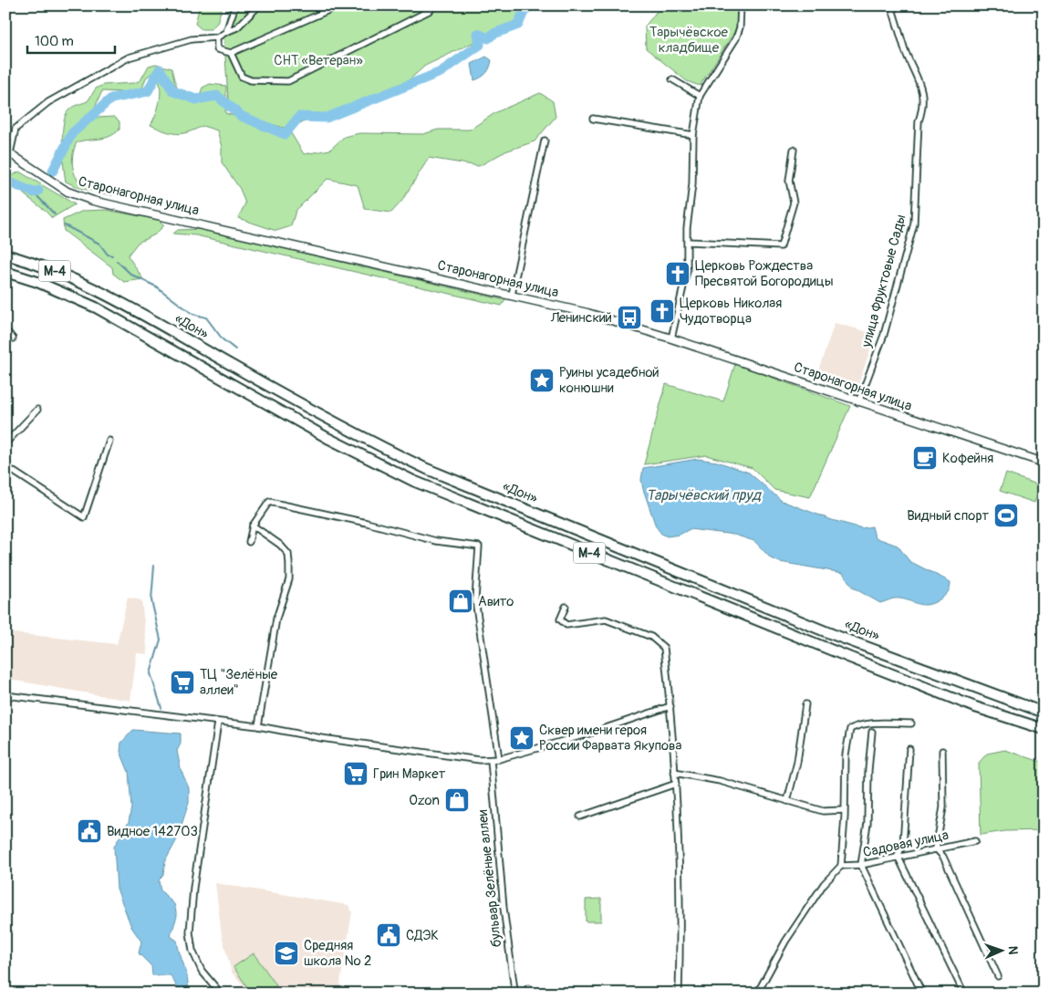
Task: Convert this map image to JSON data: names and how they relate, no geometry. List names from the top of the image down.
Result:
{
  "streets": {
    "highway": ["М-4", "«Дон»"],
    "main road": ["Старонагорная улица"],
    "street": ["улица Фруктовые Сады", "Садовая улица", "бульвар Зелёные аллеи"]
  },
  "crossings": [
    ["Старонагорная улица", "улица Фруктовые Сады"]
  ],
  "water": ["Тарычёвский пруд"],
  "parks": ["Тарычёвское кладбище", "СНТ «Ветеран»"],
  "places": {
    "church": ["Церковь Рождества Пресвятой Богородицы", "Церковь Николая Чудотворца"],
    "bus stop": ["Ленинский"],
    "place": ["Руины усадебной конюшни", "Сквер имени героя России Фарвата Якупова"],
    "cafe": ["Кофейня"],
    "sports": ["Видный спорт"],
    "shop": ["Авито", "Ozon"],
    "supermarket": ["ТЦ \"Зелёные аллеи\"", "Грин Маркет"],
    "public building": ["Видное 142703", "СДЭК"],
    "school or university": ["Средняя школа № 2"]
  },
  "scale_bar": "100 m",
  "north": "right"
}
